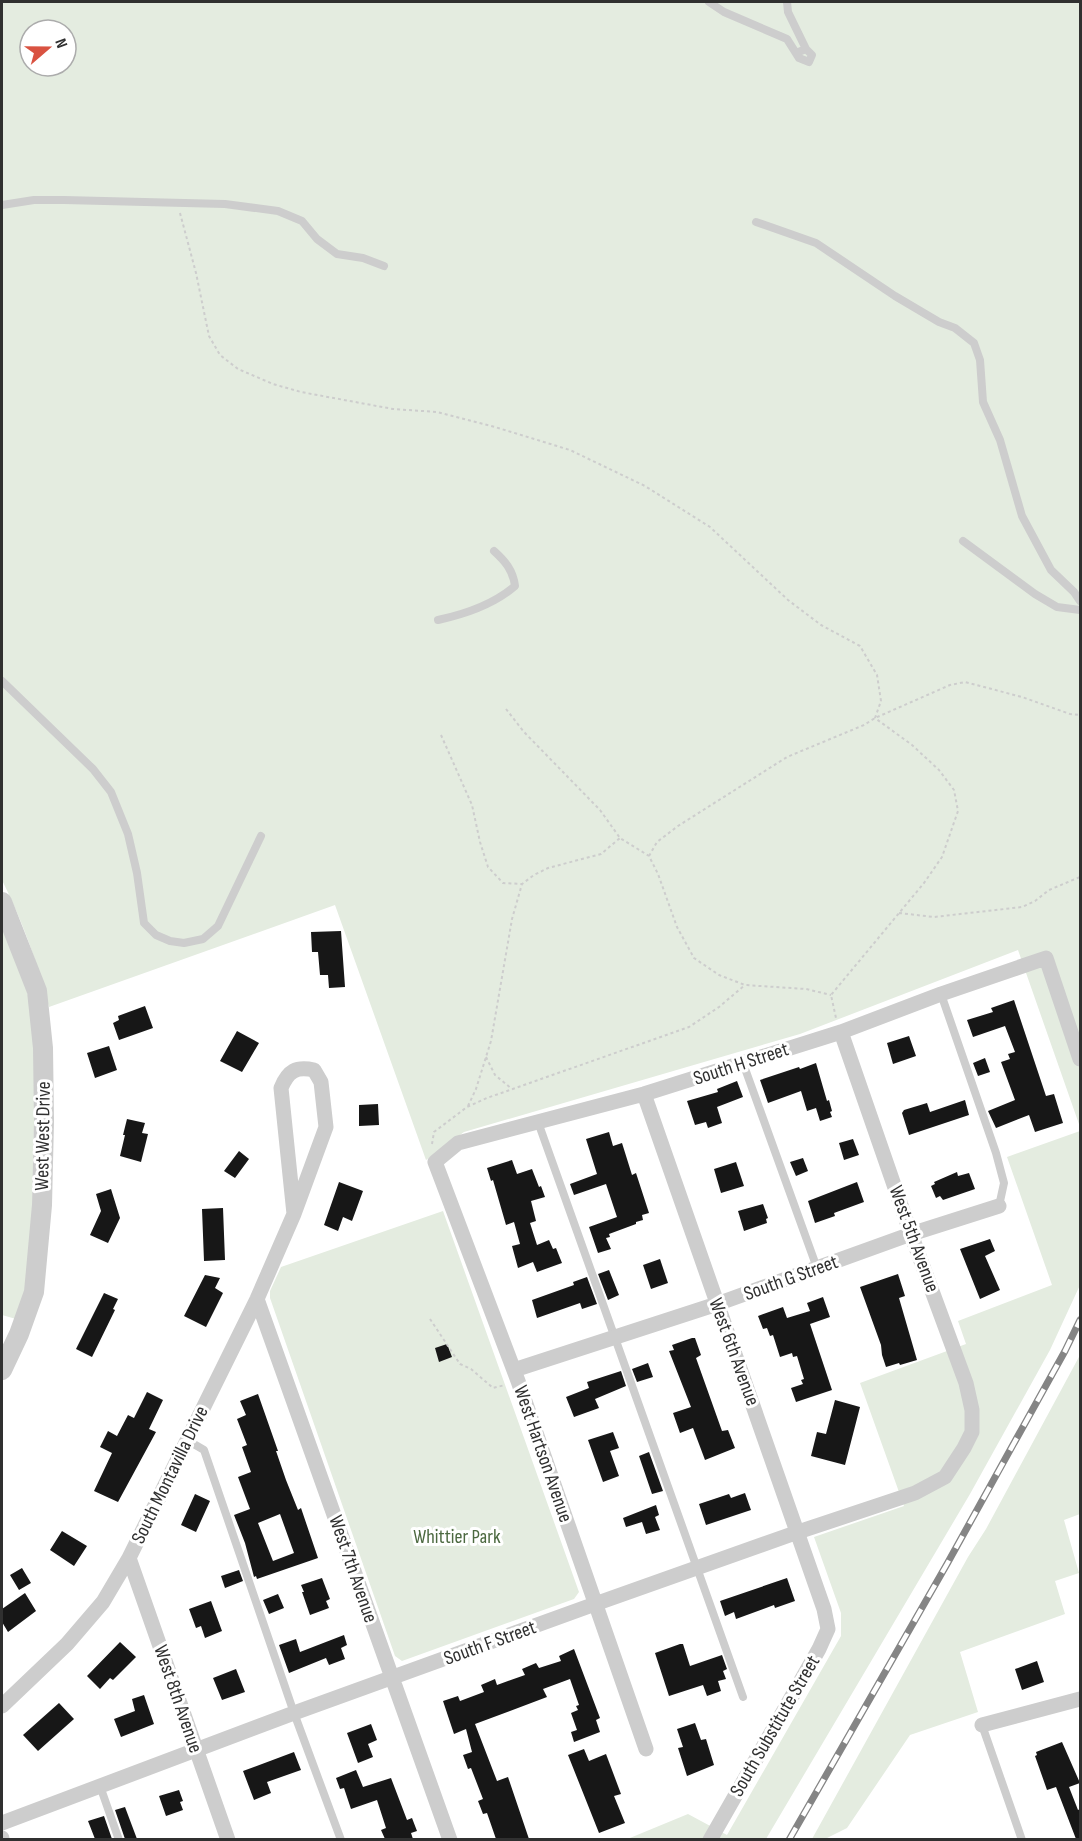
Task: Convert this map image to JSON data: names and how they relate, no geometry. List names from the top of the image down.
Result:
{
  "streets": {
    "street": [
      "South H Street",
      "West West Drive",
      "West 5th Avenue",
      "South G Street",
      "West 6th Avenue",
      "West Hartson Avenue",
      "South Montavilla Drive",
      "West 7th Avenue",
      "South F Street",
      "West 8th Avenue",
      "South Substitute Street"
    ]
  },
  "crossings": [
    ["South H Street", "West 5th Avenue"],
    ["South H Street", "West 6th Avenue"],
    ["South H Street", "West Hartson Avenue"],
    ["West 5th Avenue", "South G Street"],
    ["West 5th Avenue", "South F Street"],
    ["South G Street", "West 6th Avenue"],
    ["South G Street", "West Hartson Avenue"],
    ["West 6th Avenue", "South F Street"],
    ["West 6th Avenue", "South Substitute Street"],
    ["West Hartson Avenue", "South F Street"],
    ["South Montavilla Drive", "West 7th Avenue"],
    ["South Montavilla Drive", "West 8th Avenue"],
    ["West 7th Avenue", "South F Street"],
    ["South F Street", "West 8th Avenue"]
  ],
  "parks": ["Whittier Park"],
  "north": "right"
}
